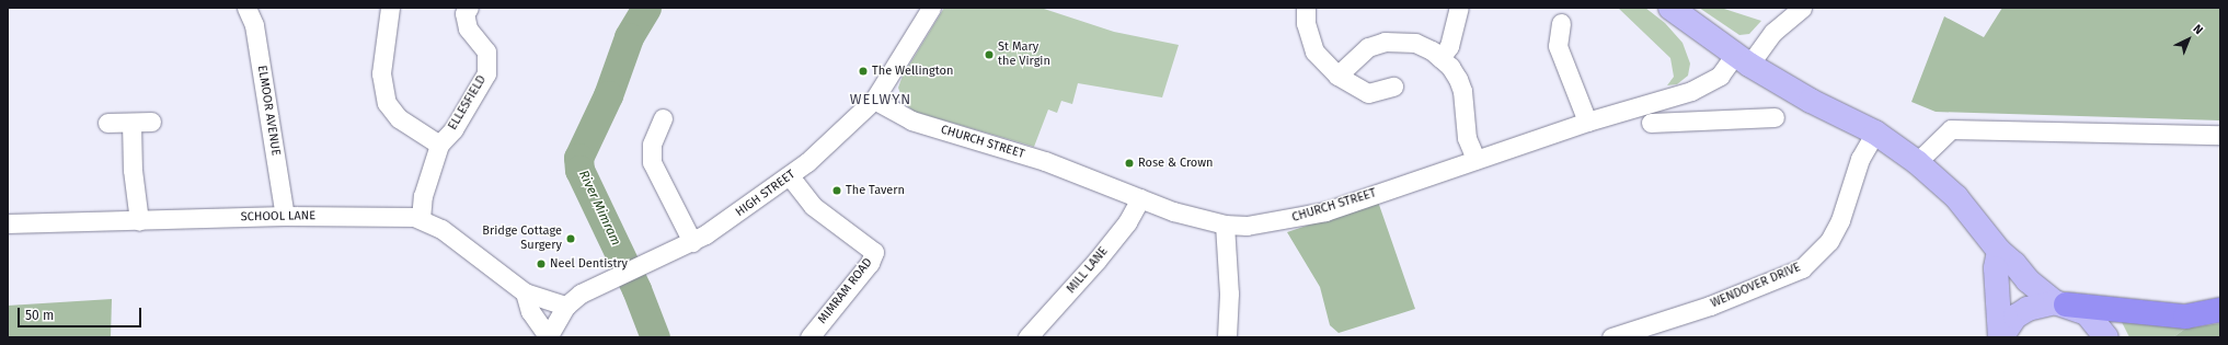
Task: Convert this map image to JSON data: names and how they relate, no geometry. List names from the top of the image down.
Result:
{
  "streets": {
    "street": [
      "ELLESFIELD",
      "ELMOOR AVENUE",
      "CHURCH STREET",
      "HIGH STREET",
      "SCHOOL LANE",
      "MILL LANE",
      "WENDOVER DRIVE",
      "MIMRAM ROAD"
    ]
  },
  "crossings": [
    ["ELMOOR AVENUE", "SCHOOL LANE"],
    ["CHURCH STREET", "HIGH STREET"],
    ["CHURCH STREET", "MILL LANE"],
    ["HIGH STREET", "SCHOOL LANE"],
    ["HIGH STREET", "MIMRAM ROAD"]
  ],
  "districts": ["WELWYN"],
  "water": ["River Mimram"],
  "places": [
    "St Mary the Virgin",
    "The Wellington",
    "Rose & Crown",
    "The Tavern",
    "Bridge Cottage Surgery",
    "Neel Dentistry"
  ],
  "scale_bar": "50 m",
  "north": "top right"
}
